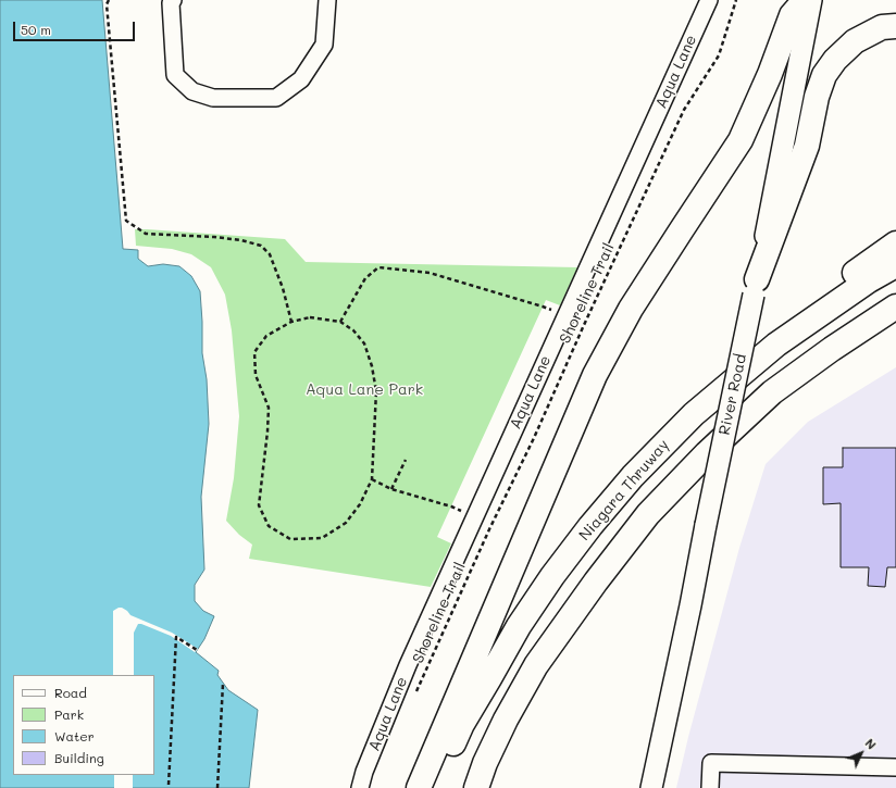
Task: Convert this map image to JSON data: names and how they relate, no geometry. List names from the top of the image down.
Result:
{
  "streets": {
    "highway": ["Niagara Thruway"],
    "main road": ["River Road"],
    "street": ["Aqua Lane"],
    "path": ["Shoreline Trail"]
  },
  "parks": ["Aqua Lane Park"],
  "legend": [
    "Road",
    "Park",
    "Water",
    "Building"
  ],
  "scale_bar": "50 m",
  "north": "top right"
}
